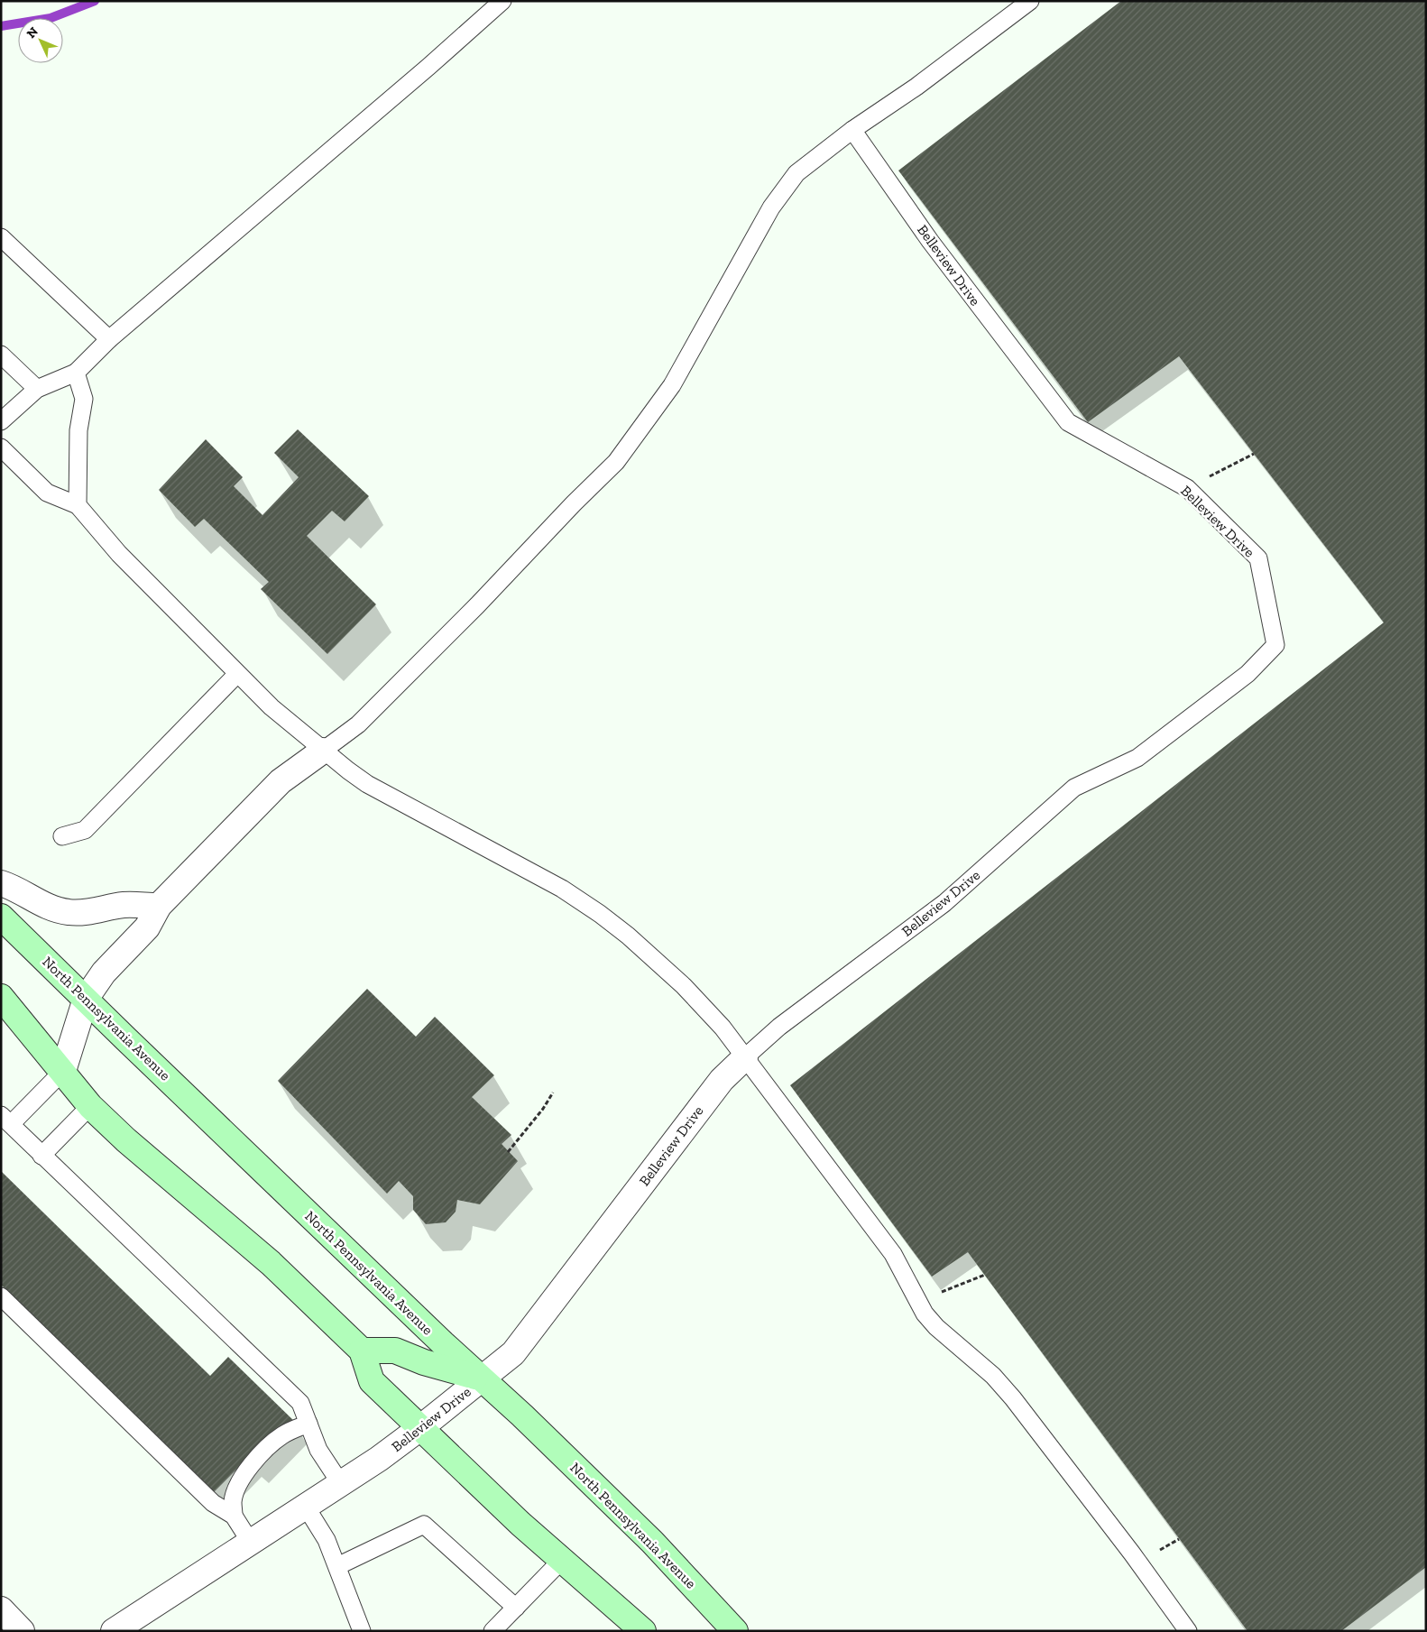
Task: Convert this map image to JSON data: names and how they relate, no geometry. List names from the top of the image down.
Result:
{
  "streets": {
    "main road": ["North Pennsylvania Avenue"],
    "street": ["Belleview Drive"]
  },
  "crossings": [
    ["Belleview Drive", "North Pennsylvania Avenue"]
  ],
  "north": "top left"
}
